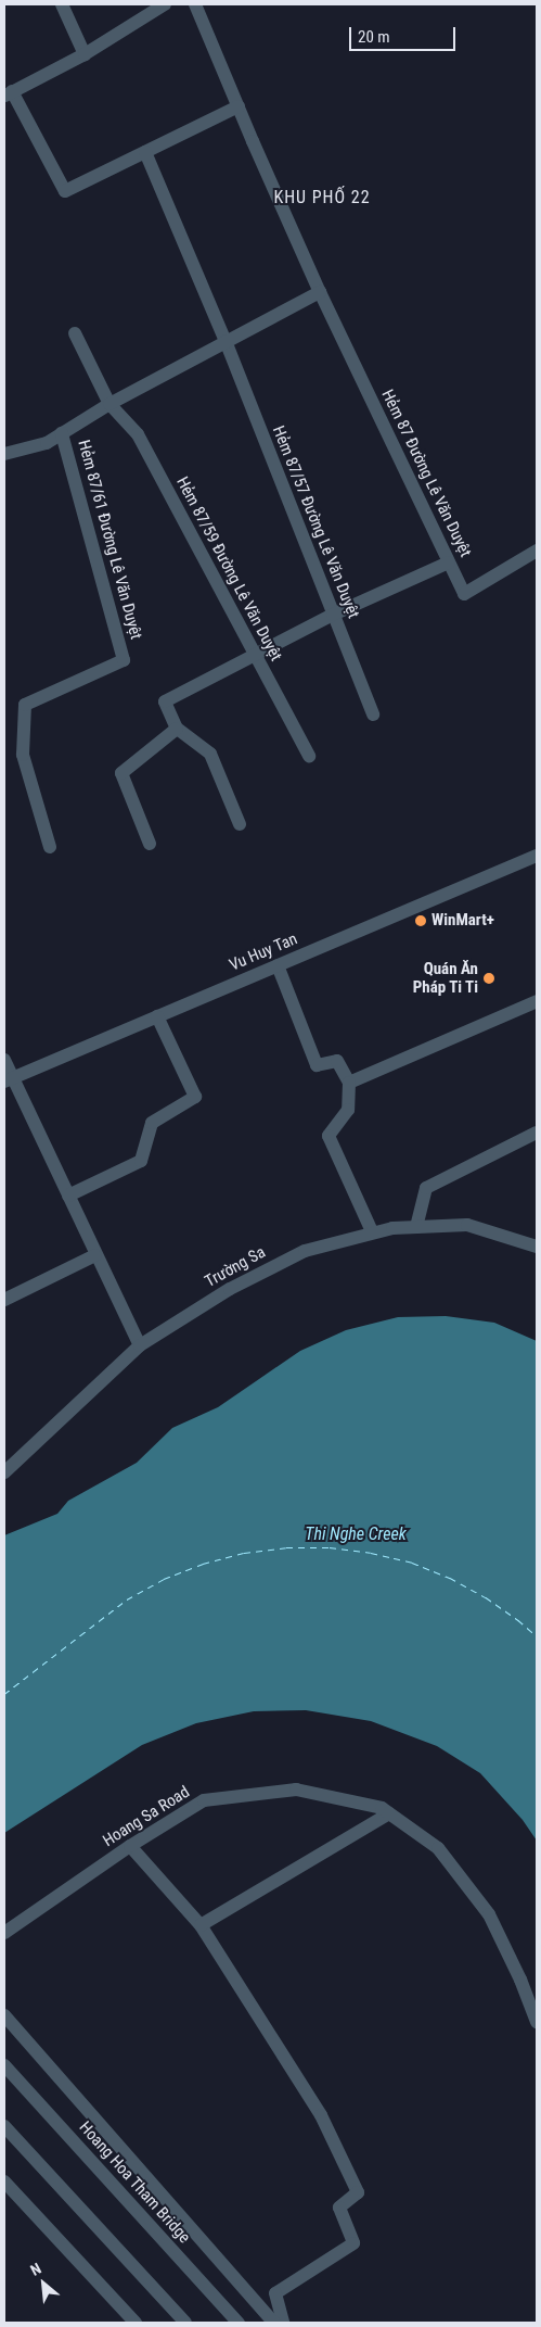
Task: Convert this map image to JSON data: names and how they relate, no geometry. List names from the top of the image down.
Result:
{
  "streets": {
    "street": [
      "Hẻm 87 Đường Lê Văn Duyệt",
      "Hẻm 87/57 Đường Lê Văn Duyệt",
      "Hẻm 87/61 Đường Lê Văn Duyệt",
      "Hẻm 87/59 Đường Lê Văn Duyệt",
      "Vu Huy Tan",
      "Trường Sa",
      "Hoang Sa Road",
      "Hoang Hoa Tham Bridge"
    ]
  },
  "districts": ["KHU PHỐ 22"],
  "water": ["Thi Nghe Creek"],
  "places": ["WinMart+", "Quán Ăn Pháp Ti Ti"],
  "scale_bar": "20 m",
  "north": "top left"
}
